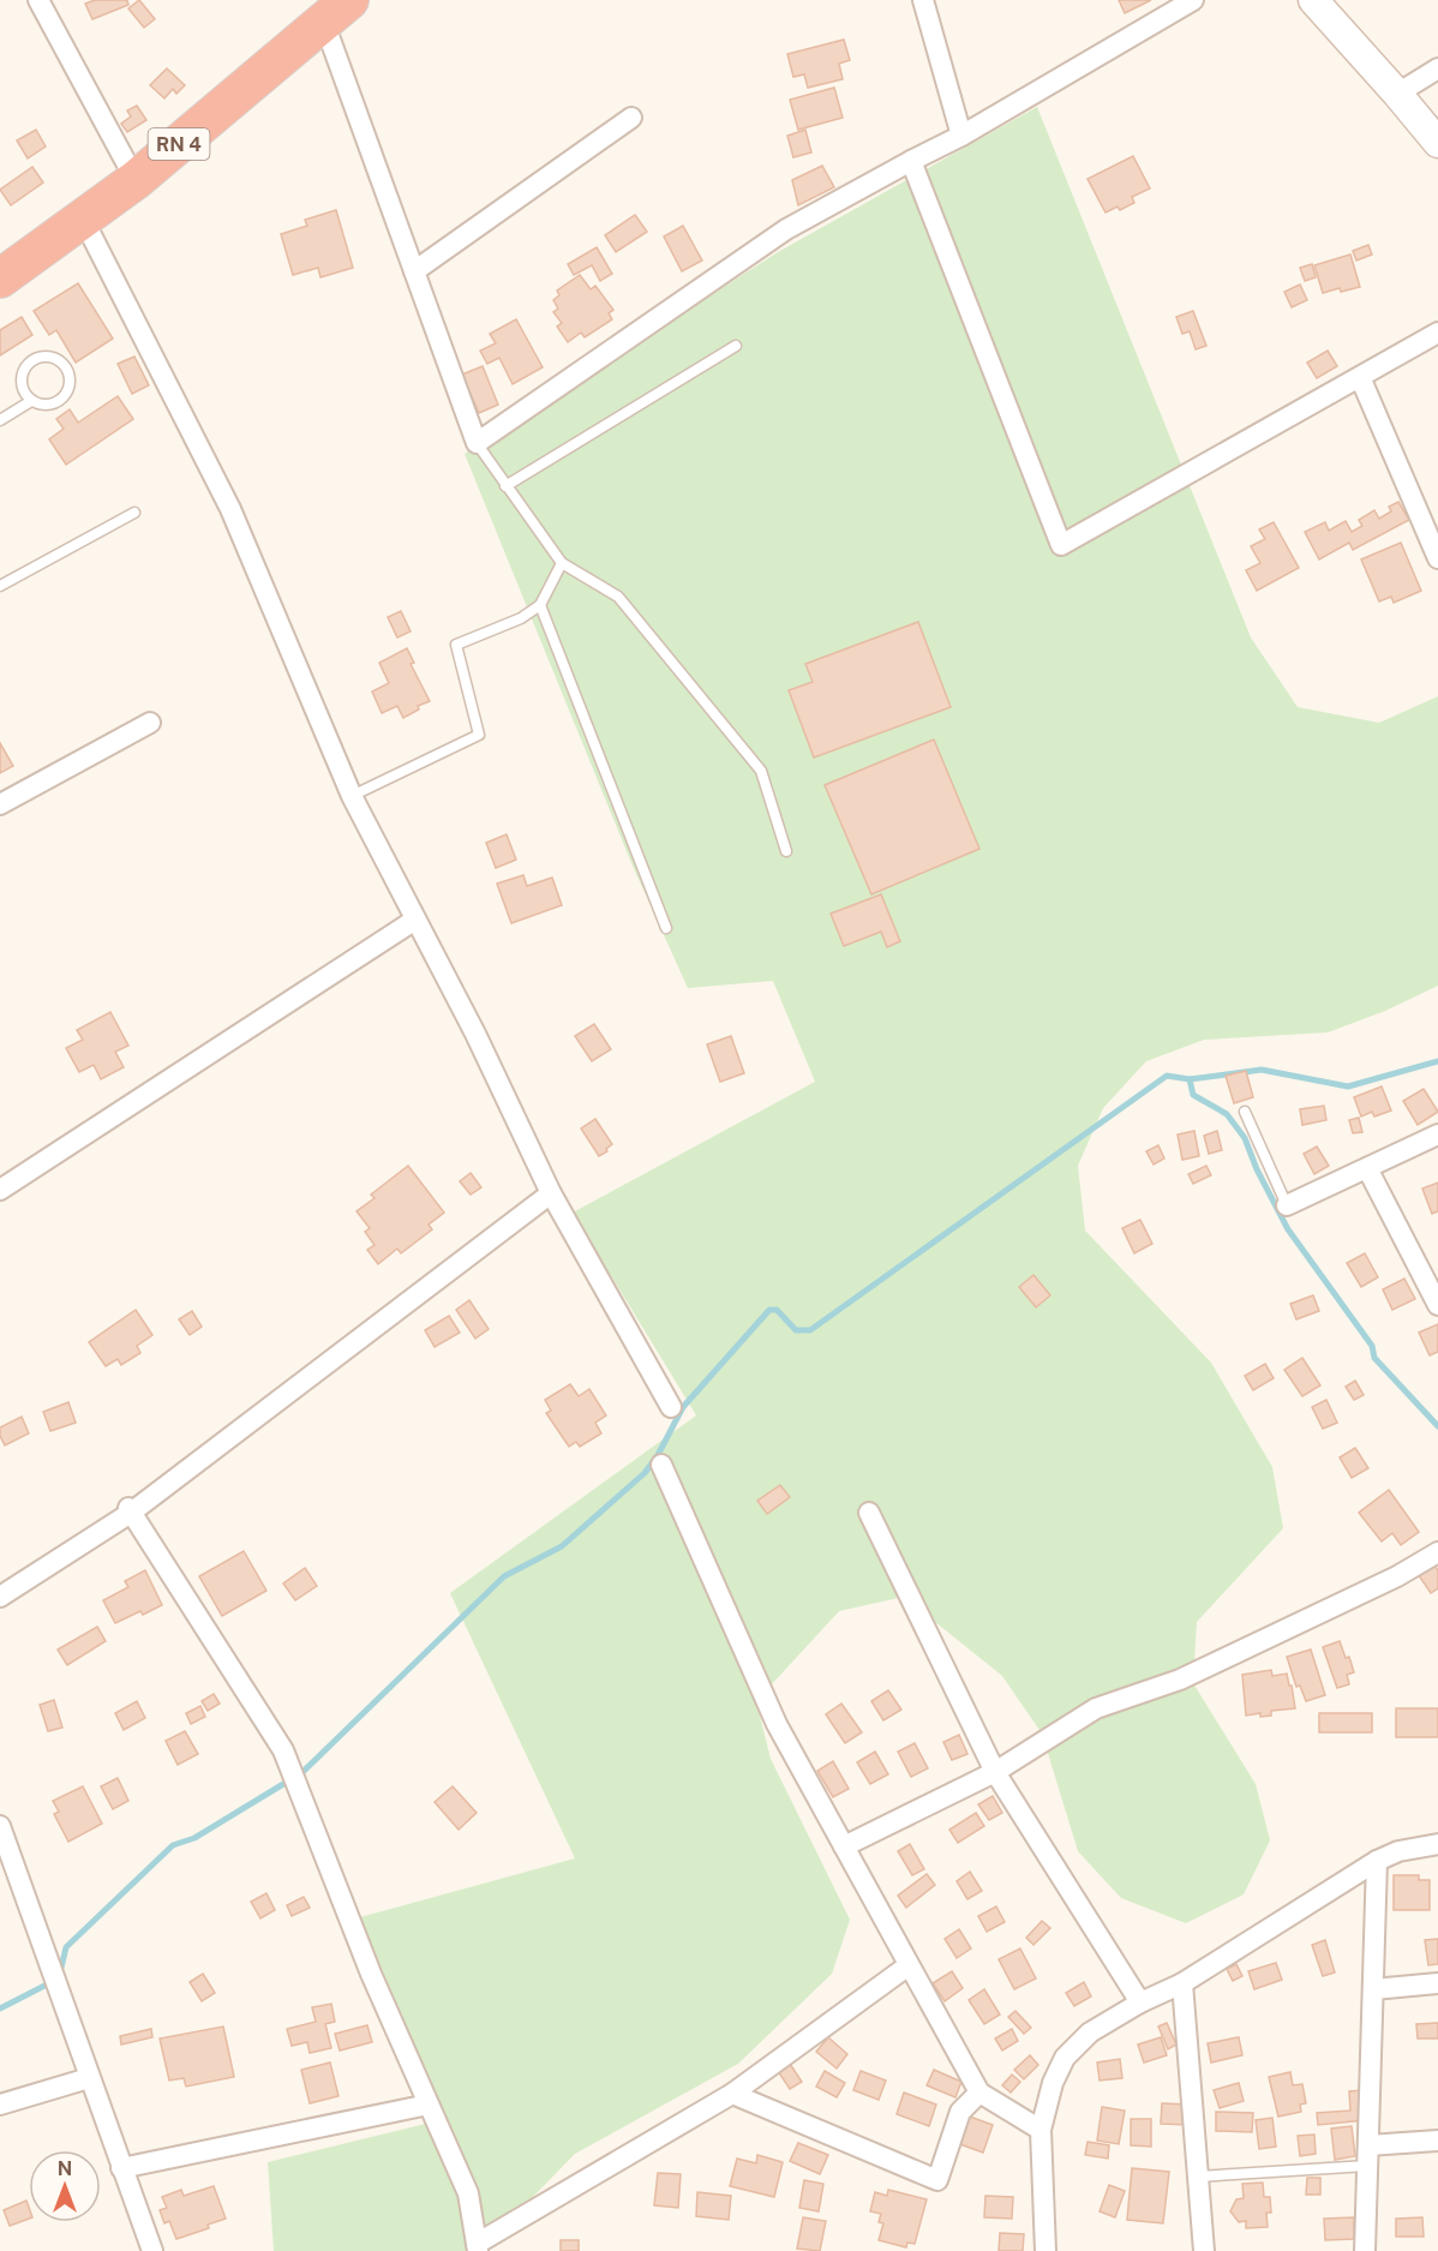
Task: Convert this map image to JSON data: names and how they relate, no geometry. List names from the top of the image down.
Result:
{
  "streets": {
    "highway": ["RN 4"]
  },
  "north": "top"
}
